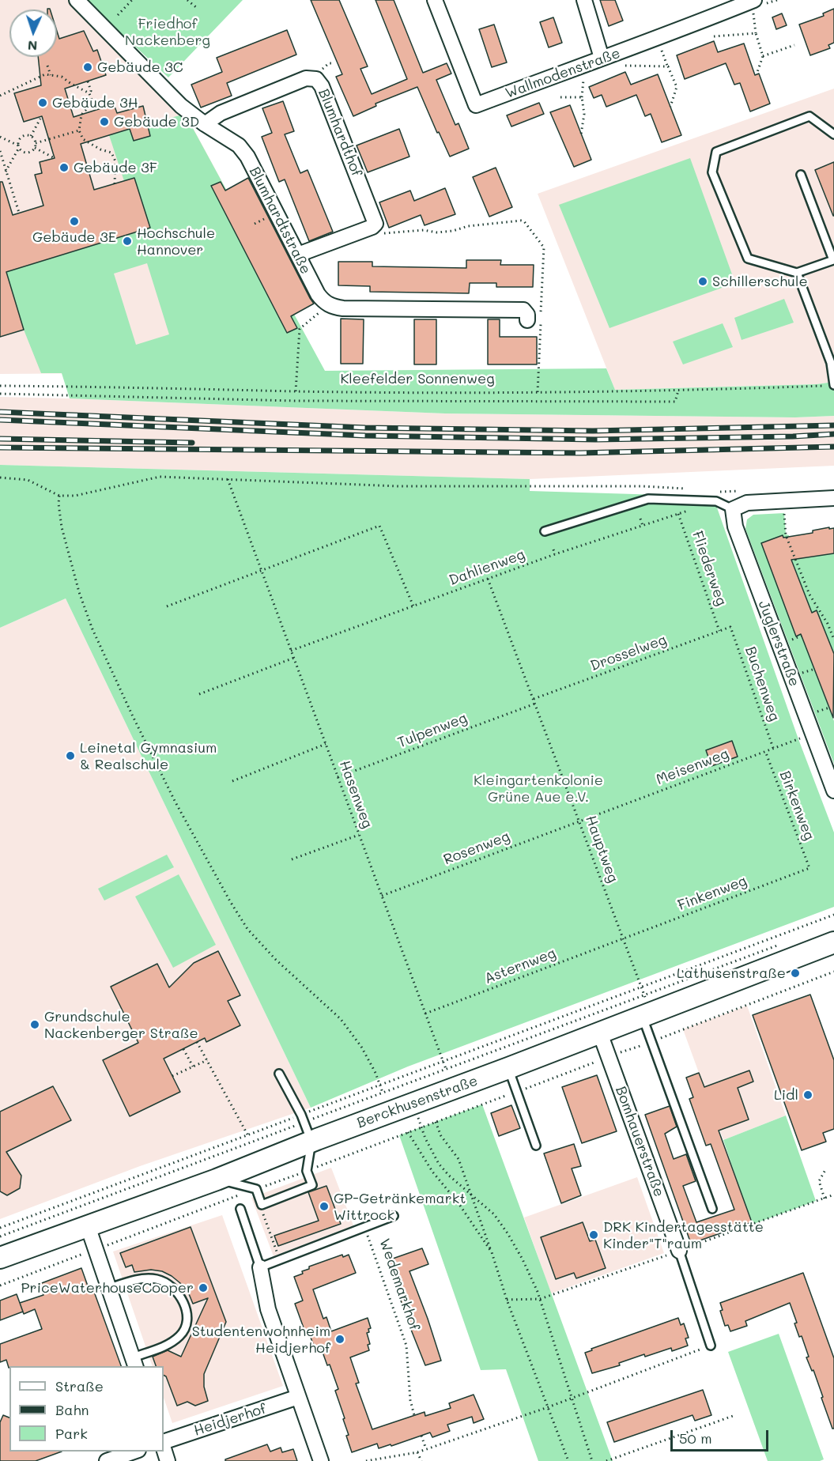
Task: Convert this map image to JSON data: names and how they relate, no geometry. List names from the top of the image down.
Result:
{
  "streets": {
    "street": [
      "Wallmodenstraße",
      "Blumhardthof",
      "Blumhardtstraße",
      "Juglerstraße",
      "Berckhusenstraße",
      "Bomhauerstraße",
      "Heidjerhof"
    ],
    "lane": ["Wedemarkhof"],
    "path": [
      "Kleefelder Sonnenweg",
      "Dahlienweg",
      "Fliederweg",
      "Drosselweg",
      "Buchenweg",
      "Tulpenweg",
      "Meisenweg",
      "Hasenweg",
      "Birkenweg",
      "Rosenweg",
      "Hauptweg",
      "Finkenweg",
      "Asternweg"
    ]
  },
  "crossings": [
    ["Blumhardthof", "Blumhardtstraße"],
    ["Dahlienweg", "Fliederweg"],
    ["Dahlienweg", "Hasenweg"],
    ["Dahlienweg", "Hauptweg"],
    ["Fliederweg", "Drosselweg"],
    ["Juglerstraße", "Meisenweg"],
    ["Drosselweg", "Buchenweg"],
    ["Drosselweg", "Hauptweg"],
    ["Buchenweg", "Meisenweg"],
    ["Tulpenweg", "Hasenweg"],
    ["Tulpenweg", "Hauptweg"],
    ["Meisenweg", "Birkenweg"],
    ["Meisenweg", "Rosenweg"],
    ["Meisenweg", "Hauptweg"],
    ["Hasenweg", "Rosenweg"],
    ["Hasenweg", "Asternweg"],
    ["Birkenweg", "Finkenweg"],
    ["Rosenweg", "Hauptweg"],
    ["Hauptweg", "Finkenweg"],
    ["Hauptweg", "Asternweg"],
    ["Finkenweg", "Asternweg"],
    ["Berckhusenstraße", "Bomhauerstraße"]
  ],
  "parks": ["Friedhof Nackenberg", "Kleingartenkolonie Grüne Aue e.V."],
  "places": [
    "Gebäude 3C",
    "Gebäude 3H",
    "Gebäude 3D",
    "Gebäude 3F",
    "Gebäude 3E",
    "Hochschule Hannover",
    "Schillerschule",
    "Leinetal Gymnasium & Realschule",
    "Lathusenstraße",
    "Grundschule Nackenberger Straße",
    "Lidl",
    "GP-Getränkemarkt Wittrock",
    "DRK Kindertagesstätte Kinder\"T\"raum",
    "PriceWaterhouseCooper",
    "Studentenwohnheim Heidjerhof"
  ],
  "legend": ["Straße", "Bahn", "Park"],
  "scale_bar": "50 m",
  "north": "bottom"
}
